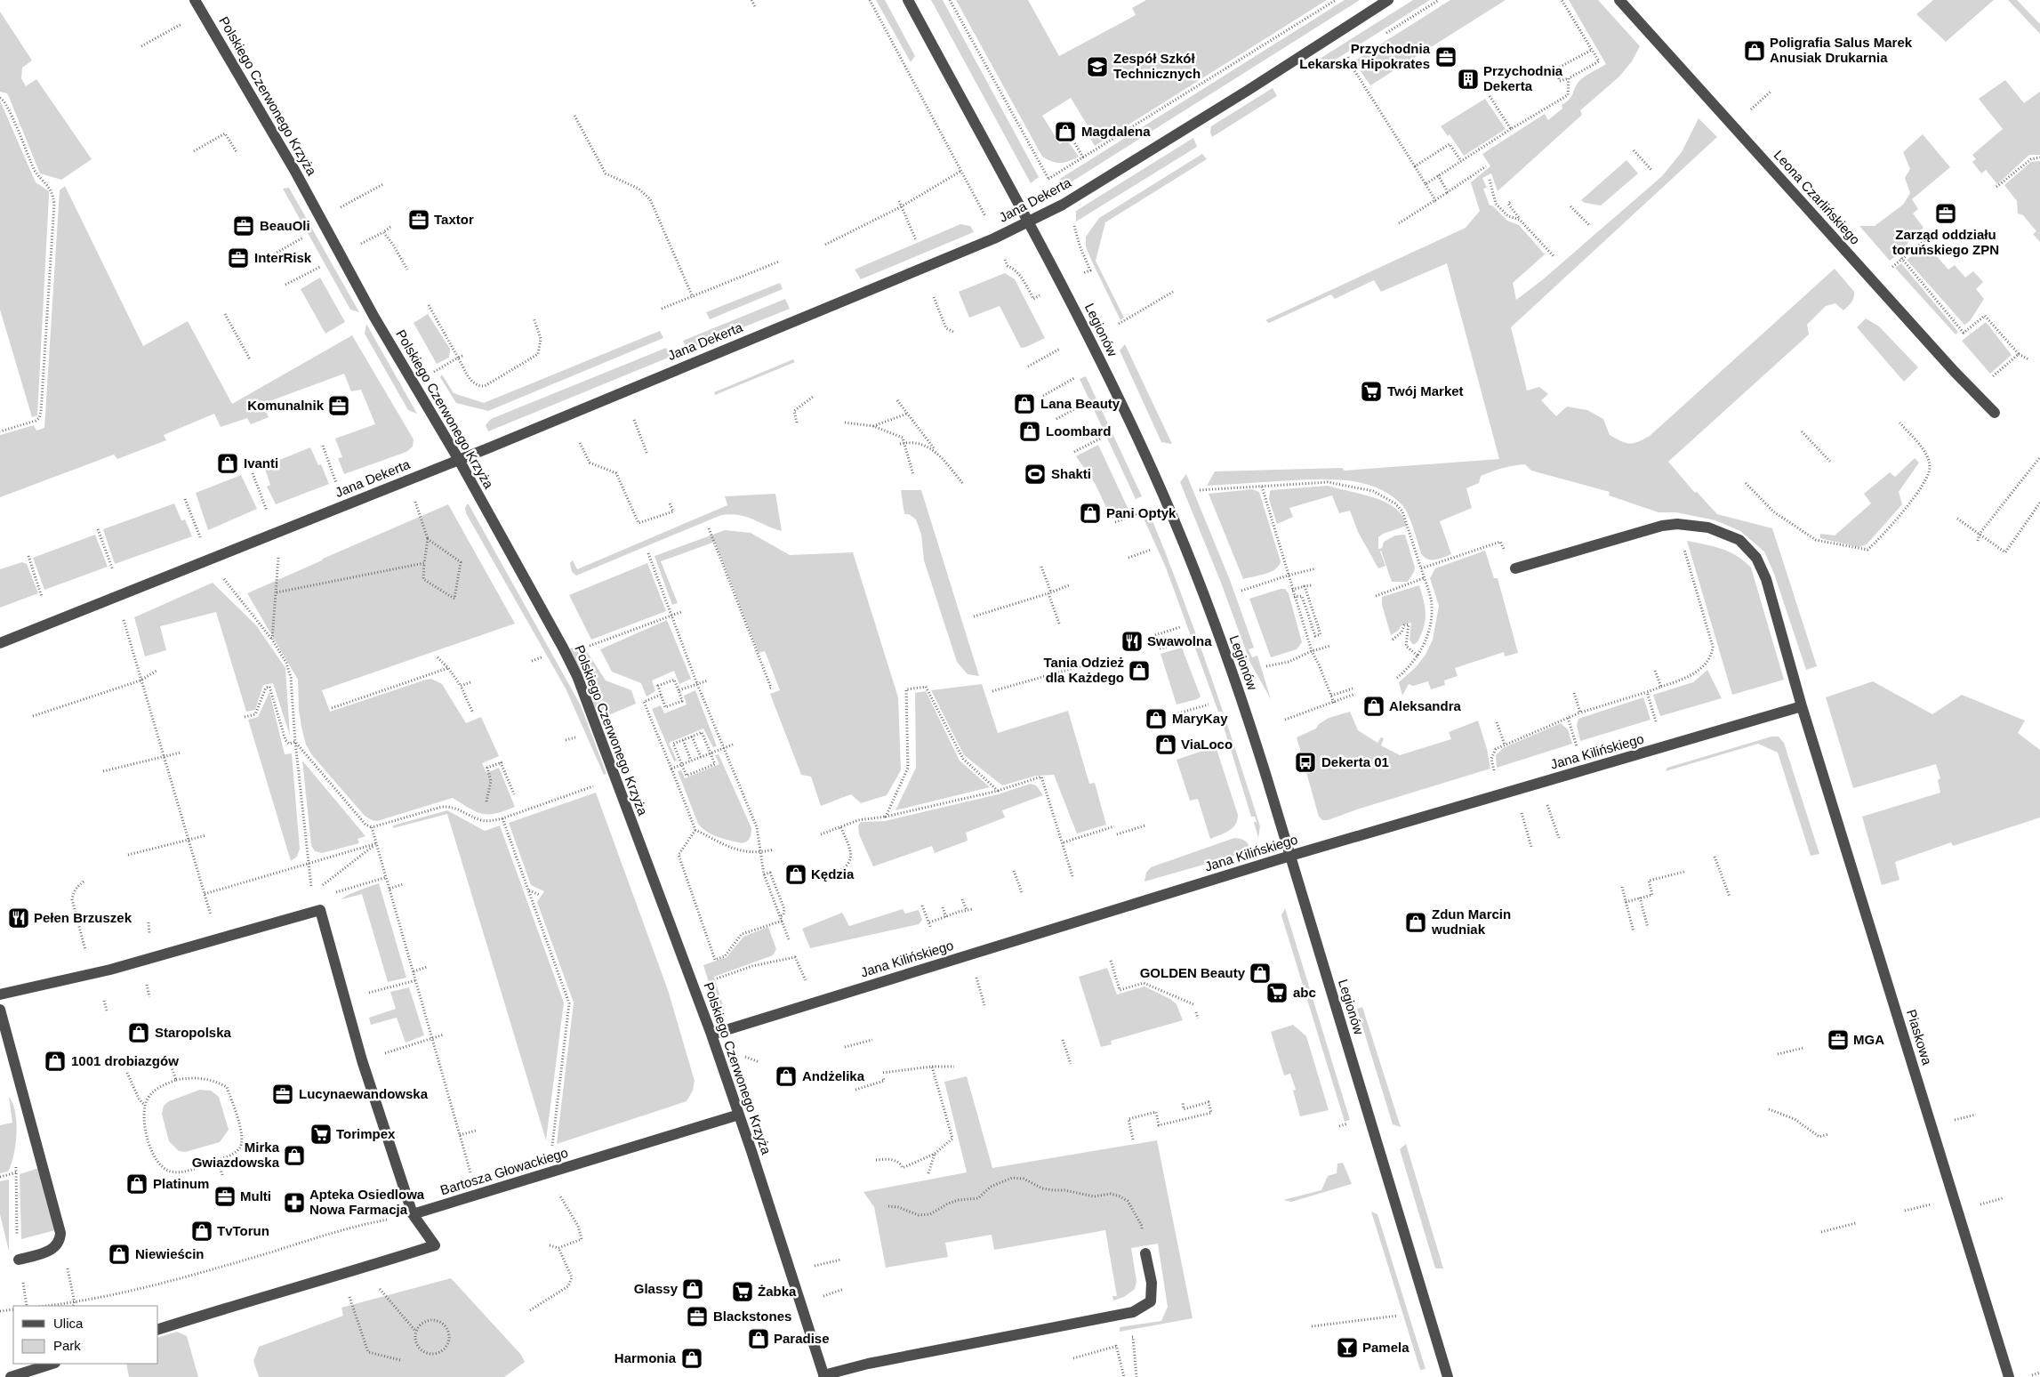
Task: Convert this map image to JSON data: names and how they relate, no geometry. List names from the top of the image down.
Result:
{
  "streets": {
    "street": [
      "Polskiego Czerwonego Krzyża",
      "Leona Czarlińskiego",
      "Jana Dekerta",
      "Legionów",
      "Jana Kilińskiego",
      "Piaskowa",
      "Bartosza Głowackiego"
    ]
  },
  "crossings": [
    ["Polskiego Czerwonego Krzyża", "Jana Dekerta"],
    ["Polskiego Czerwonego Krzyża", "Jana Kilińskiego"],
    ["Polskiego Czerwonego Krzyża", "Bartosza Głowackiego"],
    ["Jana Dekerta", "Legionów"],
    ["Legionów", "Jana Kilińskiego"],
    ["Jana Kilińskiego", "Piaskowa"]
  ],
  "places": {
    "shop": [
      "Poligrafia Salus Marek Anusiak Drukarnia",
      "Magdalena",
      "Lana Beauty",
      "Loombard",
      "Ivanti",
      "Pani Optyk",
      "Tania Odzież dla Każdego",
      "Aleksandra",
      "MaryKay",
      "ViaLoco",
      "Kędzia",
      "Zdun Marcin wudniak",
      "GOLDEN Beauty",
      "Staropolska",
      "1001 drobiazgów",
      "Andżelika",
      "Mirka Gwiazdowska",
      "Platinum",
      "TvTorun",
      "Niewieścin",
      "Glassy",
      "Paradise",
      "Harmonia"
    ],
    "office": [
      "Przychodnia Lekarska Hipokrates",
      "Zarząd oddziału toruńskiego ZPN",
      "Taxtor",
      "BeauOli",
      "InterRisk",
      "Komunalnik",
      "MGA",
      "Lucynaewandowska",
      "Multi",
      "Blackstones"
    ],
    "school or university": ["Zespół Szkół Technicznych"],
    "building": ["Przychodnia Dekerta"],
    "supermarket": [
      "Twój Market",
      "abc",
      "Torimpex",
      "Żabka"
    ],
    "sports": ["Shakti"],
    "restaurant": ["Swawolna", "Pełen Brzuszek"],
    "bus stop": ["Dekerta 01"],
    "pharmacy": ["Apteka Osiedlowa Nowa Farmacja"],
    "bar": ["Pamela"]
  },
  "legend": ["Ulica", "Park"]
}
